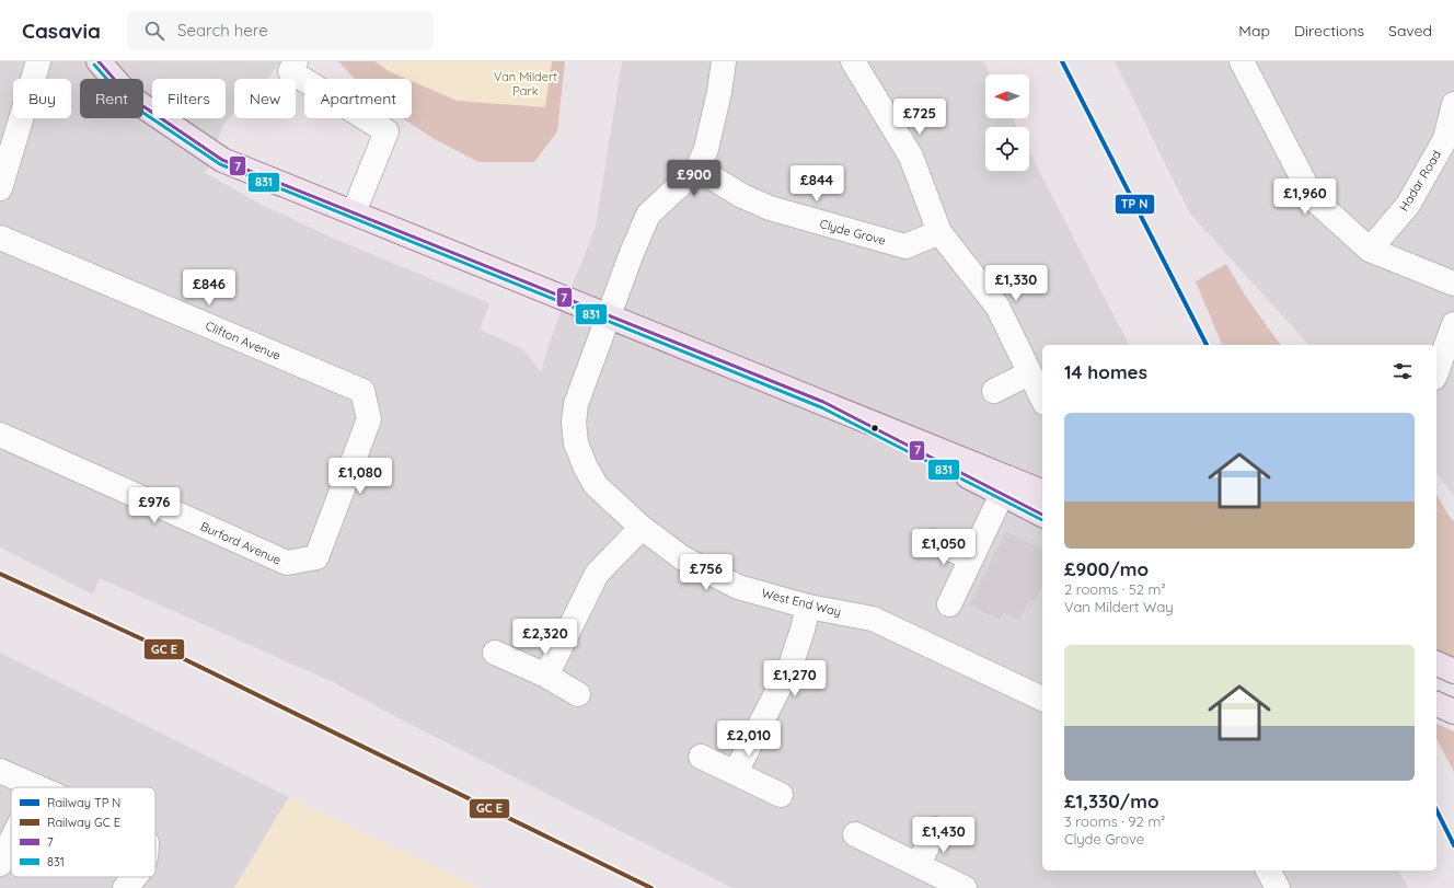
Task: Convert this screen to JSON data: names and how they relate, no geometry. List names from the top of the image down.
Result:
{
  "streets": {
    "street": [
      "Hadar Road",
      "Clyde Grove",
      "Clifton Avenue",
      "Burford Avenue",
      "West End Way"
    ]
  },
  "crossings": [
    ["Clyde Grove", "West End Way"],
    ["Clifton Avenue", "Burford Avenue"]
  ],
  "parks": ["Van Mildert Park"],
  "lines": ["transit line 7", "transit line 831"],
  "legend": [
    "Railway TP N",
    "Railway GC E",
    "7",
    "831"
  ],
  "north": "left",
  "page": {
    "header": "Casavia",
    "search": "Search here",
    "nav": ["Map", "Directions", "Saved"],
    "chip": [
      "Buy",
      "Rent",
      "Filters",
      "New",
      "Apartment"
    ],
    "price": [
      "£725",
      "£900",
      "£844",
      "£1,960",
      "£1,330",
      "£846",
      "£1,080",
      "£976",
      "£1,050",
      "£756",
      "£2,320",
      "£1,270",
      "£2,010",
      "£1,430"
    ],
    "heading": "14 homes",
    "list": [
      {
        "name": "£900/mo",
        "note": "2 rooms · 52 m² · Van Mildert Way"
      },
      {
        "name": "£1,330/mo",
        "note": "3 rooms · 92 m² · Clyde Grove"
      }
    ]
  }
}
